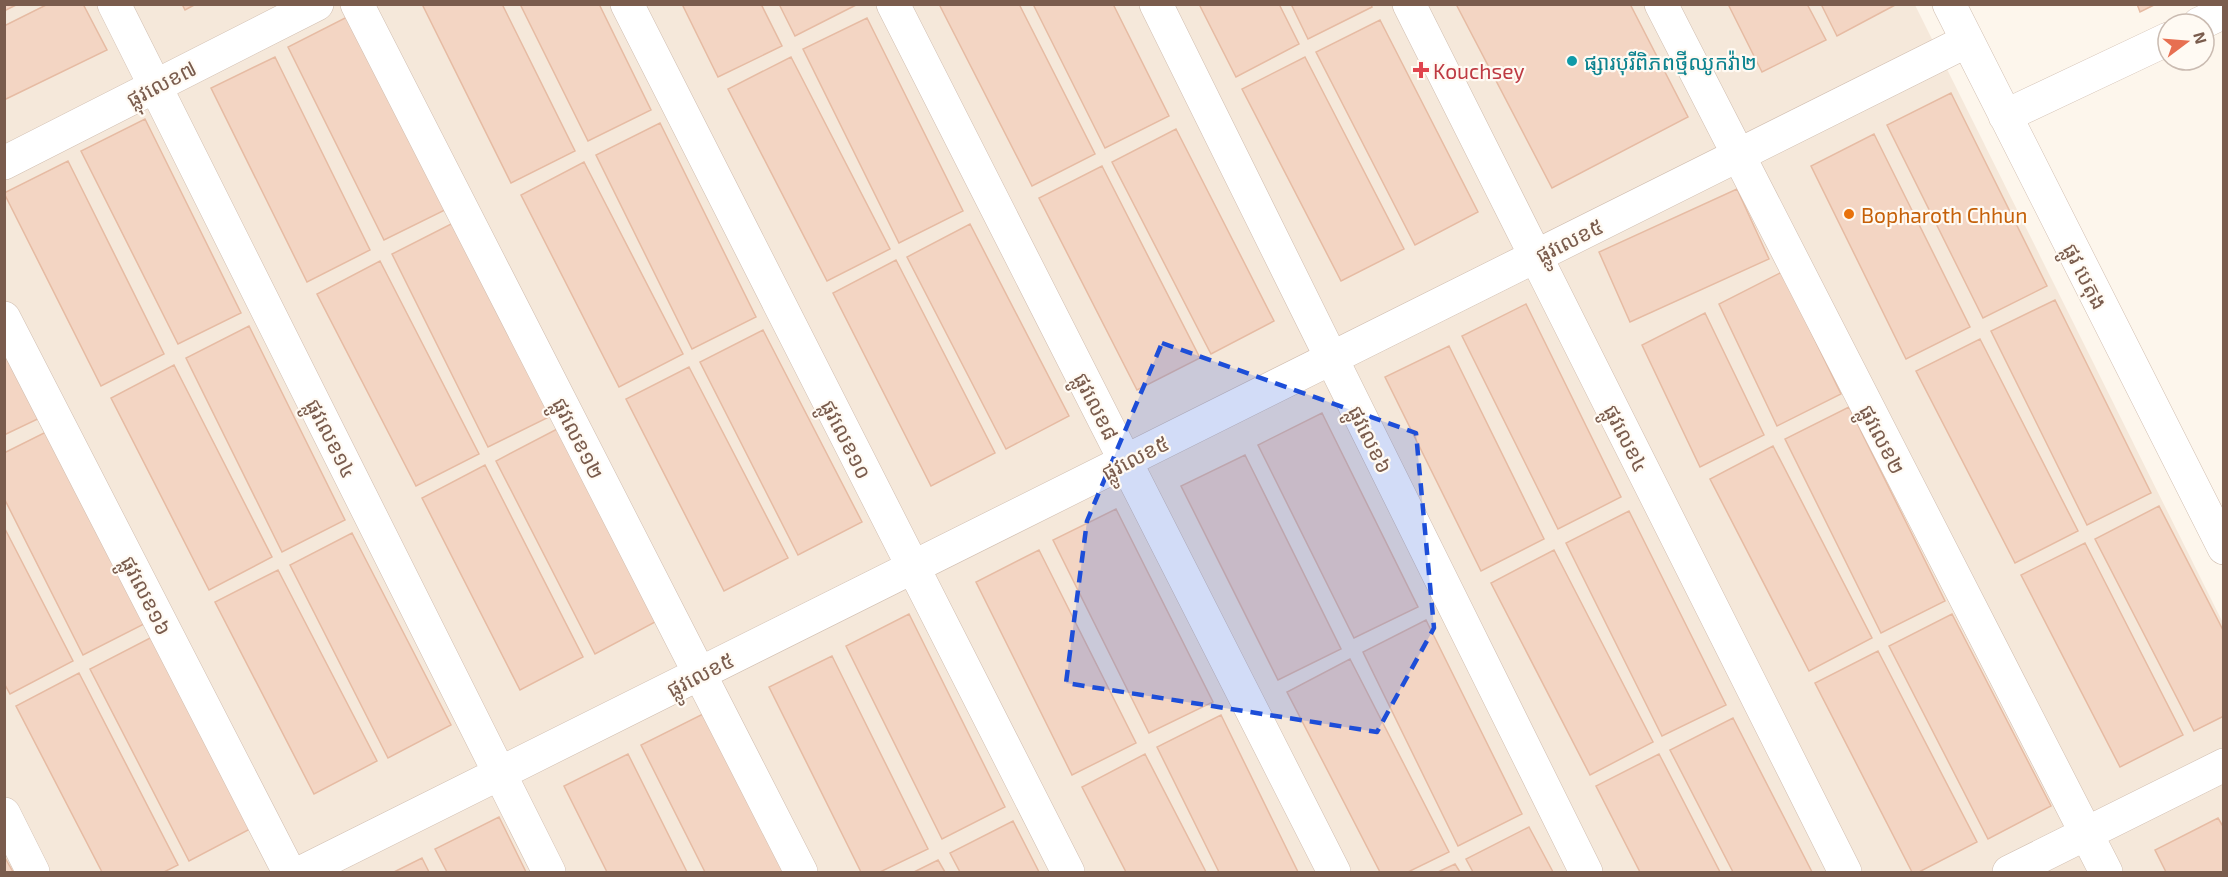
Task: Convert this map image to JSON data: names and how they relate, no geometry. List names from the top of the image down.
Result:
{
  "streets": {
    "street": [
      "ផ្លុវលេខ៧",
      "ផ្លូវលេខ៥",
      "ផ្លូវ បេតុង",
      "ផ្លូវលេខ៨",
      "ផ្លូវលេខ១៤",
      "ផ្លូវលេខ១២",
      "ផ្លូវលេខ៤",
      "ផ្លូវលេខ១០",
      "ផ្លូវលេខ៦",
      "ផ្លូវលេខ២",
      "ផ្លូវលេខ១៦"
    ]
  },
  "crossings": [
    ["ផ្លុវលេខ៧", "ផ្លូវលេខ១៤"],
    ["ផ្លូវលេខ៥", "ផ្លូវ បេតុង"],
    ["ផ្លូវលេខ៥", "ផ្លូវលេខ៨"],
    ["ផ្លូវលេខ៥", "ផ្លូវលេខ១៤"],
    ["ផ្លូវលេខ៥", "ផ្លូវលេខ១២"],
    ["ផ្លូវលេខ៥", "ផ្លូវលេខ៤"],
    ["ផ្លូវលេខ៥", "ផ្លូវលេខ១០"],
    ["ផ្លូវលេខ៥", "ផ្លូវលេខ៦"],
    ["ផ្លូវលេខ៥", "ផ្លូវលេខ២"]
  ],
  "places": {
    "other": ["ផ្សារបុរីពិភពថ្មីឈូកវ៉ា២", "Bopharoth Chhun"],
    "health": ["Kouchsey"]
  },
  "north": "right"
}
